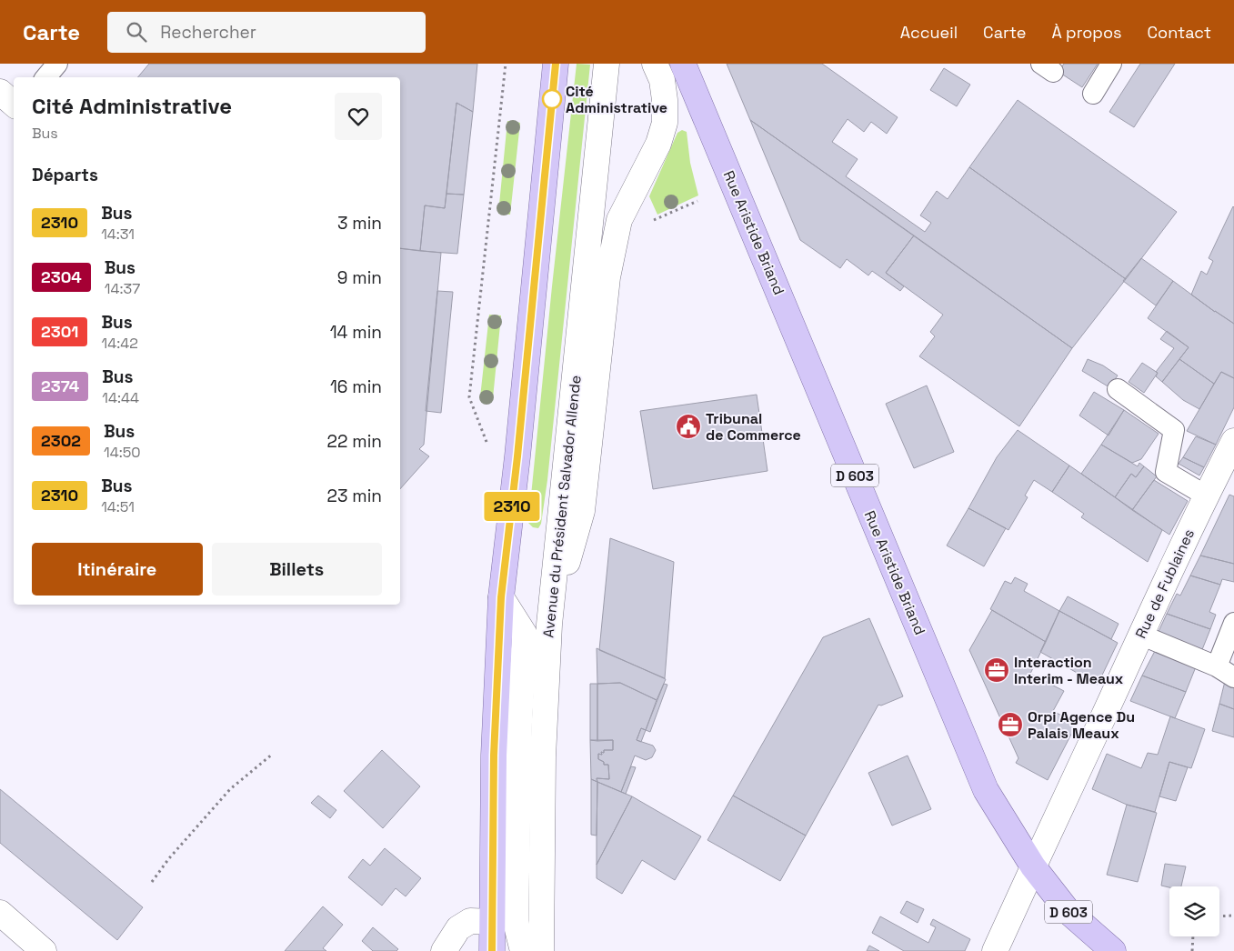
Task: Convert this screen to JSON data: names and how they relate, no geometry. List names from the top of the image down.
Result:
{
  "streets": {
    "main road": [
      "Rue Aristide Briand",
      "D 603",
      "Avenue du Président Salvador Allende",
      "Rue de Fublaines"
    ]
  },
  "crossings": [
    ["Rue Aristide Briand", "Rue de Fublaines"]
  ],
  "places": {
    "other": ["Cité Administrative"],
    "public building": ["Tribunal de Commerce"],
    "office": ["Interaction Interim - Meaux", "Orpi Agence Du Palais Meaux"]
  },
  "lines": ["bus line 2310"],
  "page": {
    "header": "Carte",
    "search": "Rechercher",
    "nav": [
      "Accueil",
      "Carte",
      "À propos",
      "Contact"
    ],
    "on_map": "2310",
    "heading": [
      ["Cité Administrative", "Bus"],
      "Départs"
    ],
    "list": [
      {
        "mark": "2310",
        "name": "Bus",
        "note": "14:31",
        "value": "3 min"
      },
      {
        "mark": "2304",
        "name": "Bus",
        "note": "14:37",
        "value": "9 min"
      },
      {
        "mark": "2301",
        "name": "Bus",
        "note": "14:42",
        "value": "14 min"
      },
      {
        "mark": "2374",
        "name": "Bus",
        "note": "14:44",
        "value": "16 min"
      },
      {
        "mark": "2302",
        "name": "Bus",
        "note": "14:50",
        "value": "22 min"
      },
      {
        "mark": "2310",
        "name": "Bus",
        "note": "14:51",
        "value": "23 min"
      }
    ],
    "buttons": ["Itinéraire", "Billets"]
  }
}
